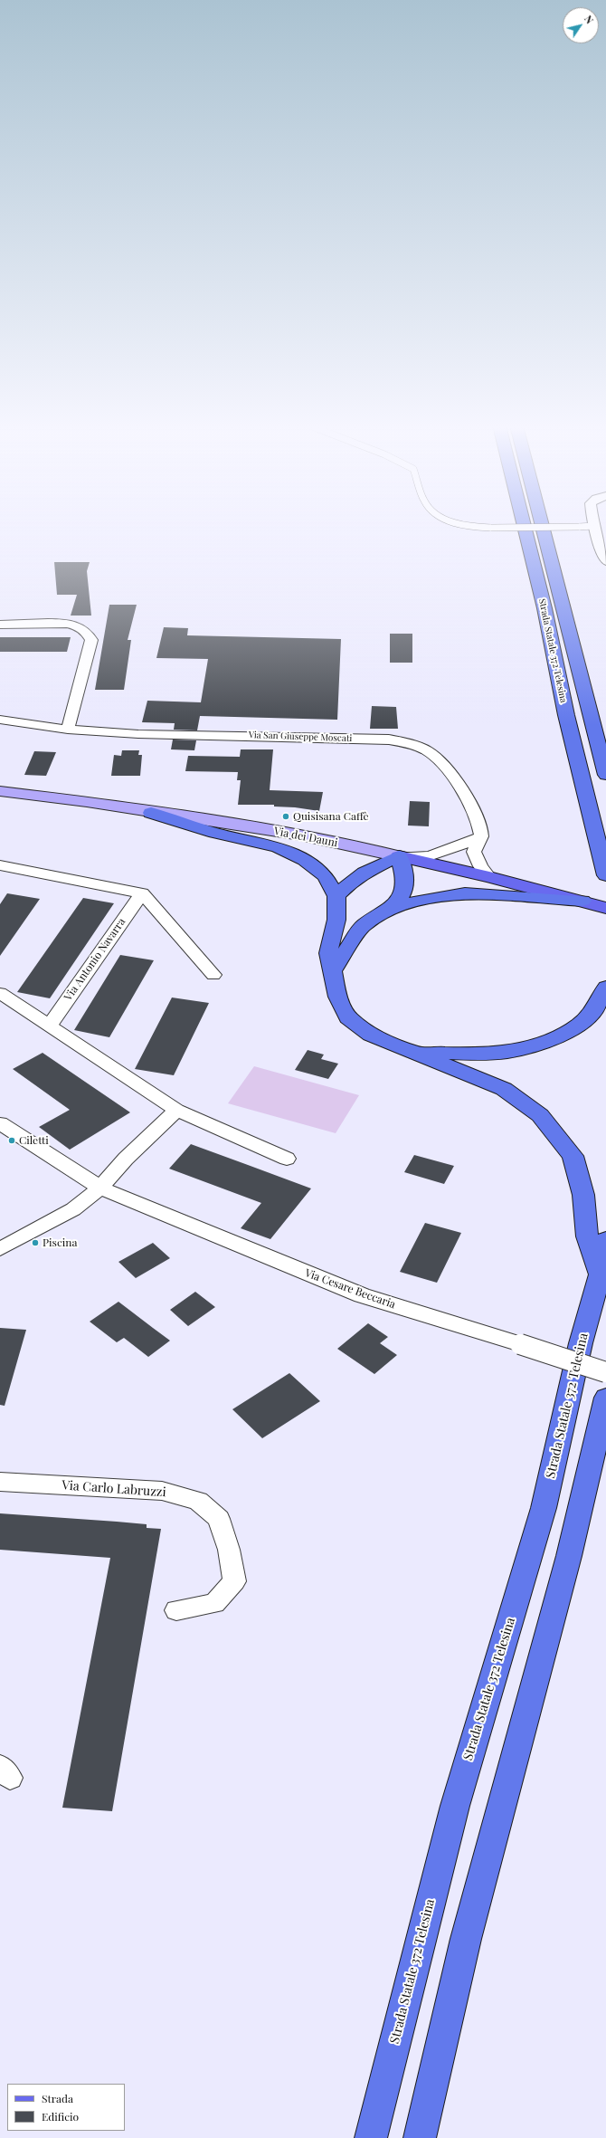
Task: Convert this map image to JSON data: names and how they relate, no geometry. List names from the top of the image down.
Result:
{
  "streets": {
    "highway": ["Strada Statale 372 Telesina"],
    "main road": ["Via dei Dauni"],
    "street": [
      "Via San Giuseppe Moscati",
      "Via Antonio Navarra",
      "Via Cesare Beccaria",
      "Via Carlo Labruzzi"
    ]
  },
  "places": ["Quisisana Caffè", "Ciletti", "Piscina"],
  "legend": ["Strada", "Edificio"],
  "north": "top right"
}
